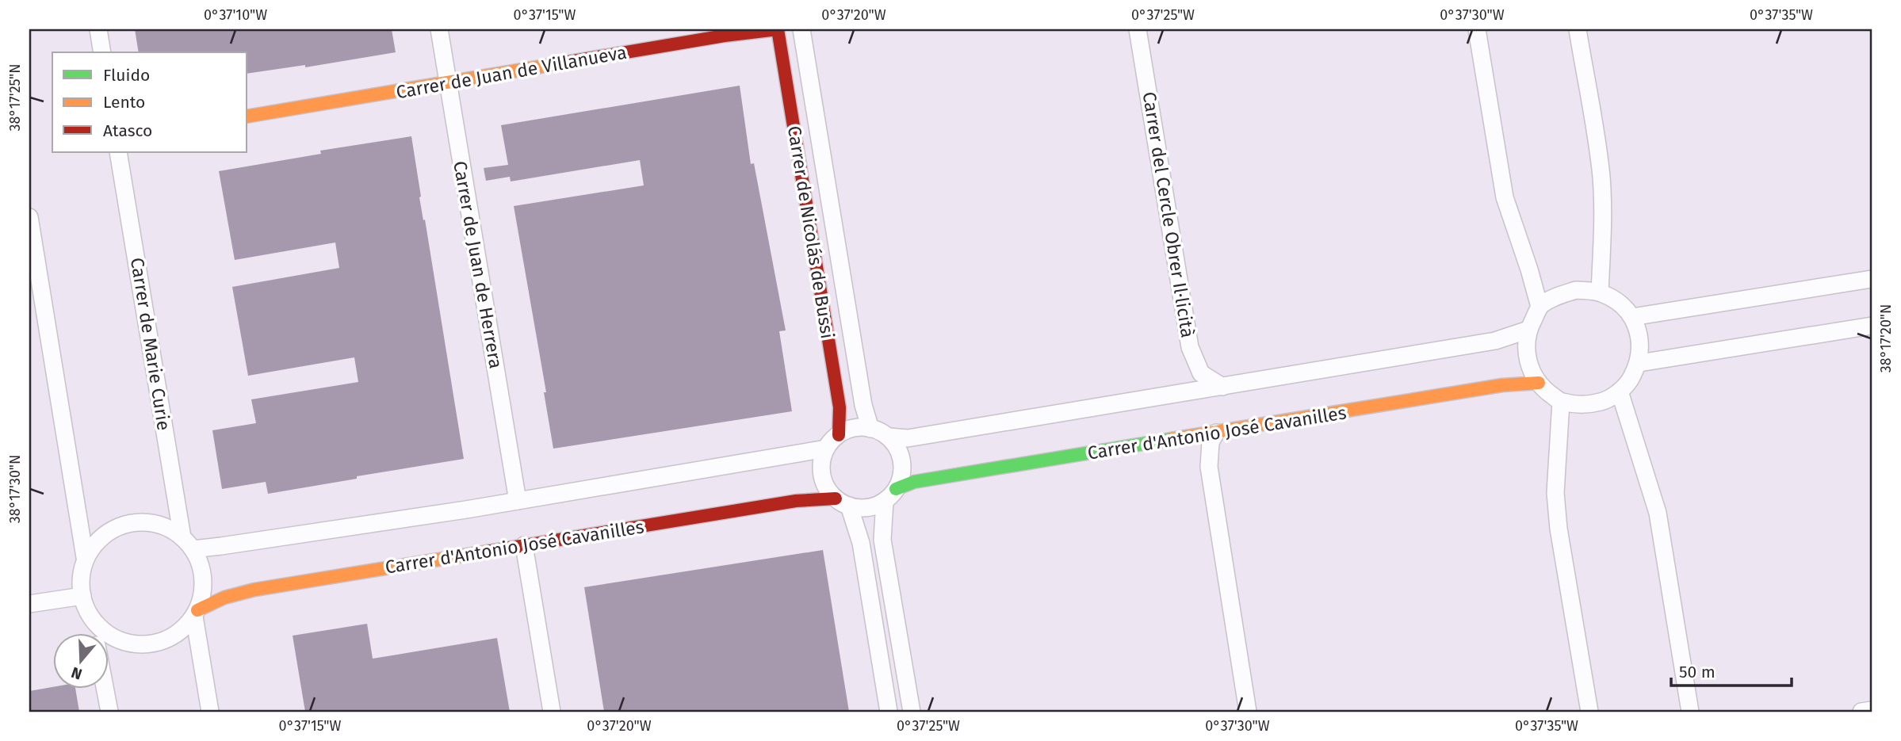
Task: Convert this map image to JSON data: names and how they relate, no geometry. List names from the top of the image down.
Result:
{
  "streets": {
    "street": [
      "Carrer de Juan de Villanueva",
      "Carrer del Cercle Obrer Il·licità",
      "Carrer de Nicolás de Bussi",
      "Carrer de Juan de Herrera",
      "Carrer de Marie Curie",
      "Carrer d'Antonio José Cavanilles"
    ]
  },
  "crossings": [
    ["Carrer de Juan de Villanueva", "Carrer de Nicolás de Bussi"],
    ["Carrer de Juan de Villanueva", "Carrer de Juan de Herrera"],
    ["Carrer de Nicolás de Bussi", "Carrer d'Antonio José Cavanilles"],
    ["Carrer de Marie Curie", "Carrer d'Antonio José Cavanilles"]
  ],
  "legend": ["Fluido", "Lento", "Atasco"],
  "scale_bar": "50 m",
  "north": "bottom",
  "coordinates": [
    "0°37'10\"W",
    "0°37'15\"W",
    "0°37'20\"W",
    "0°37'25\"W",
    "0°37'30\"W",
    "0°37'35\"W",
    "38°17'25\"N",
    "38°17'20\"N",
    "38°17'30\"N"
  ]
}
